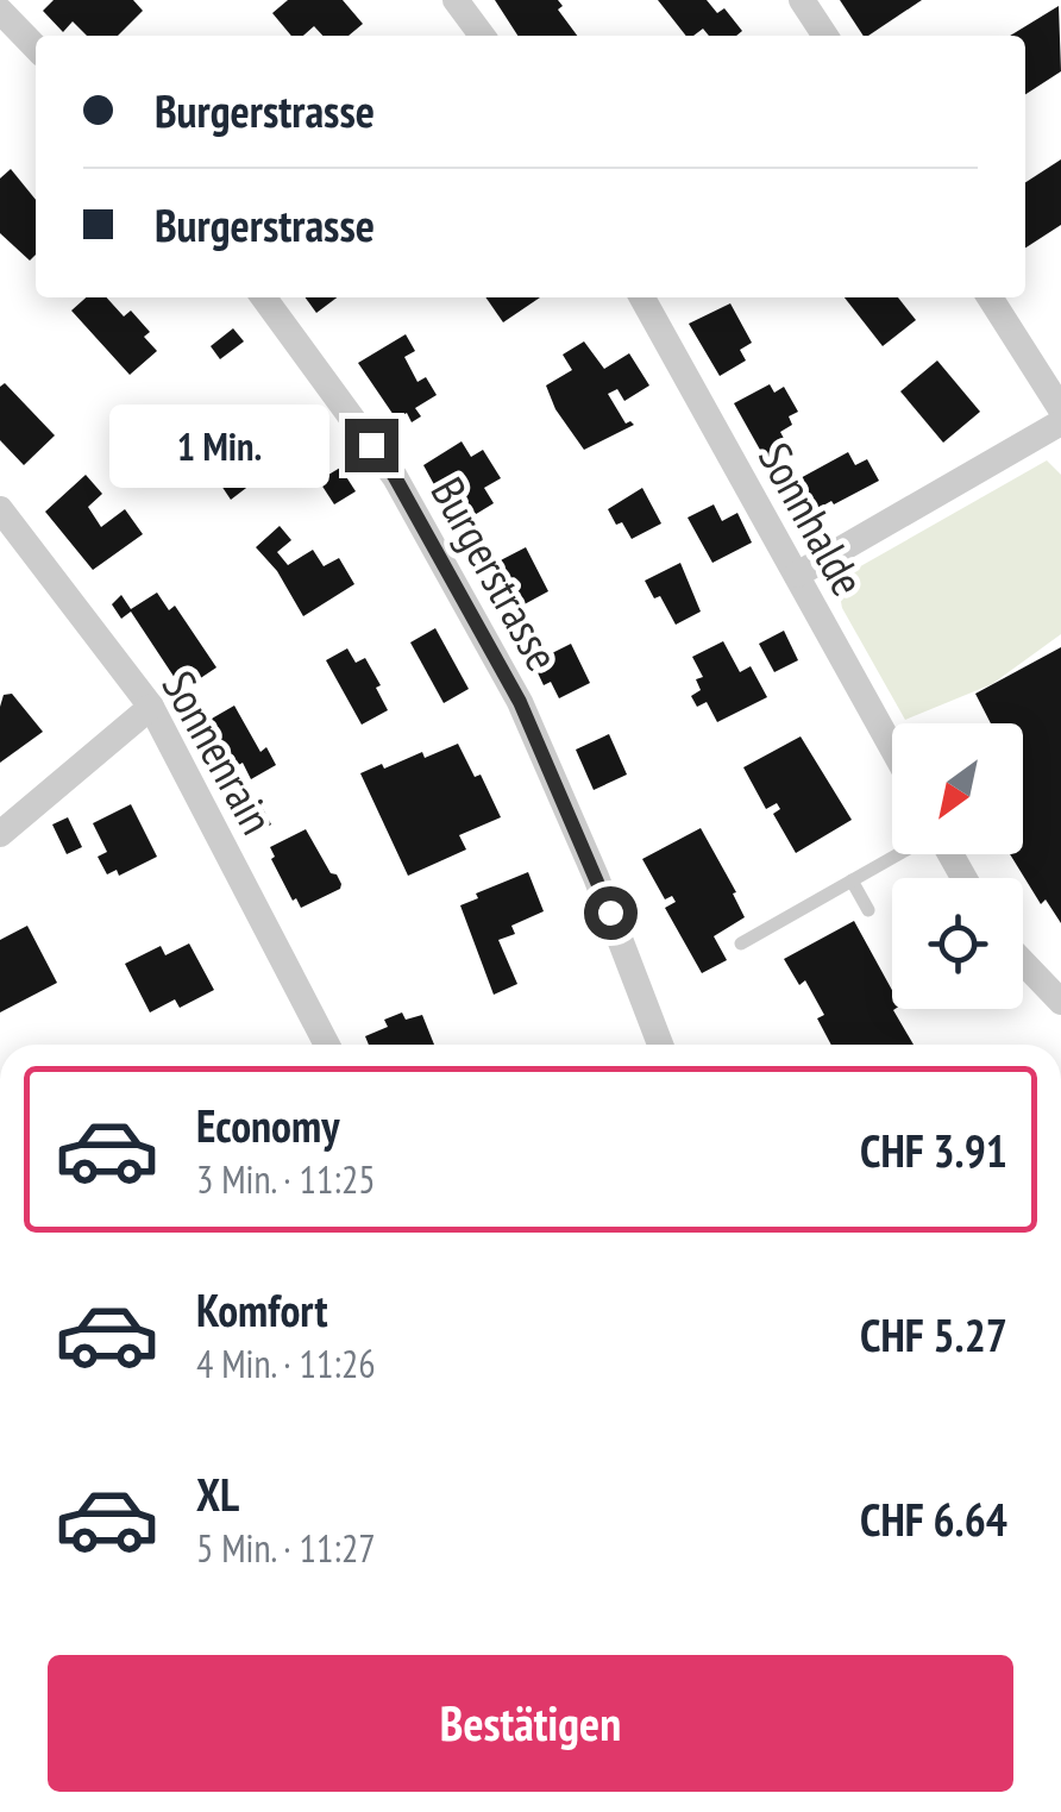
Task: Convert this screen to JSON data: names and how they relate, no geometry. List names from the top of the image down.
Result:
{
  "streets": {
    "street": ["Sonnhalde", "Burgerstrasse", "Sonnenrain"]
  },
  "north": "bottom left",
  "page": {
    "banner": ["Burgerstrasse", "Burgerstrasse"],
    "bubble": "1 Min.",
    "list": [
      {
        "name": "Economy",
        "note": "3 Min. · 11:25",
        "value": "CHF 3.91"
      },
      {
        "name": "Komfort",
        "note": "4 Min. · 11:26",
        "value": "CHF 5.27"
      },
      {
        "name": "XL",
        "note": "5 Min. · 11:27",
        "value": "CHF 6.64"
      }
    ],
    "buttons": "Bestätigen"
  }
}
